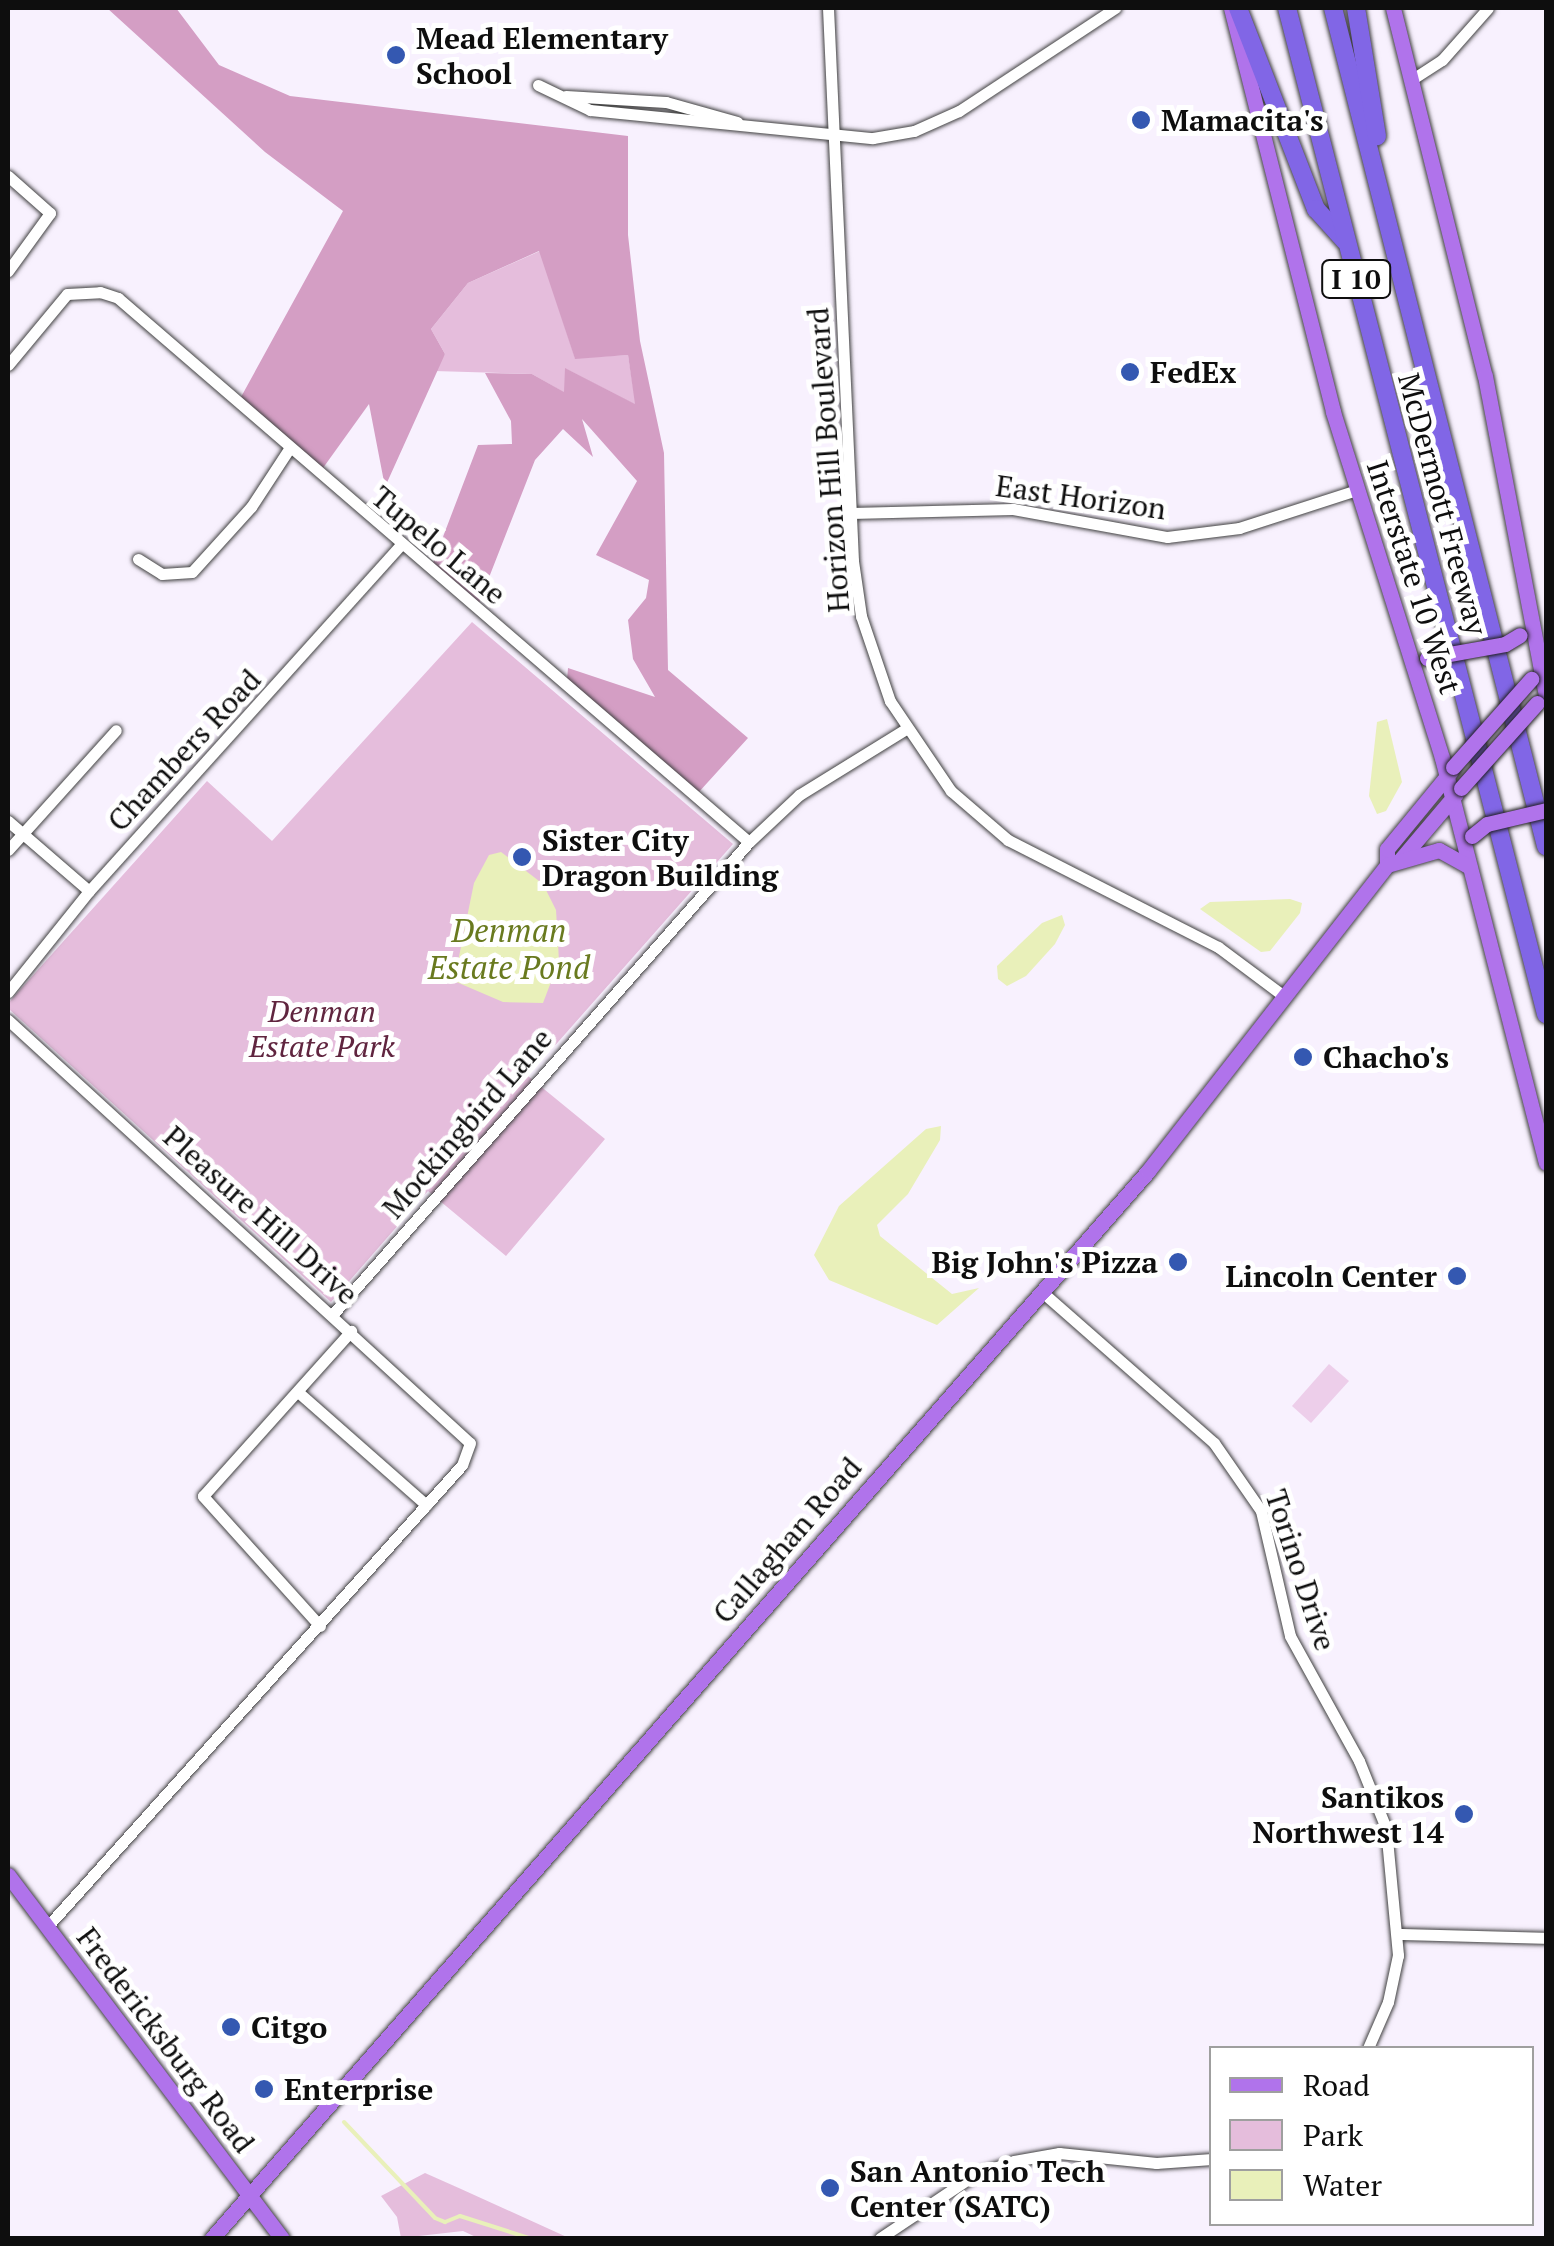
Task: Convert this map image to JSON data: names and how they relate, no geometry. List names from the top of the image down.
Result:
{
  "streets": {
    "highway": ["I 10", "McDermott Freeway"],
    "main road": ["Interstate 10 West", "Callaghan Road", "Fredericksburg Road"],
    "street": [
      "Horizon Hill Boulevard",
      "East Horizon",
      "Tupelo Lane",
      "Chambers Road",
      "Mockingbird Lane",
      "Pleasure Hill Drive",
      "Torino Drive"
    ]
  },
  "crossings": [
    ["Horizon Hill Boulevard", "East Horizon"],
    ["Horizon Hill Boulevard", "Mockingbird Lane"],
    ["Horizon Hill Boulevard", "Callaghan Road"],
    ["East Horizon", "Interstate 10 West"],
    ["Tupelo Lane", "Chambers Road"],
    ["Tupelo Lane", "Mockingbird Lane"],
    ["Interstate 10 West", "Callaghan Road"],
    ["Mockingbird Lane", "Pleasure Hill Drive"],
    ["Callaghan Road", "Torino Drive"],
    ["Callaghan Road", "Fredericksburg Road"]
  ],
  "water": ["Denman Estate Pond"],
  "parks": ["Denman Estate Park"],
  "places": [
    "Mead Elementary School",
    "Mamacita's",
    "FedEx",
    "Sister City Dragon Building",
    "Chacho's",
    "Big John's Pizza",
    "Lincoln Center",
    "Santikos Northwest 14",
    "Citgo",
    "Enterprise",
    "San Antonio Tech Center (SATC)"
  ],
  "legend": ["Road", "Park", "Water"]
}
